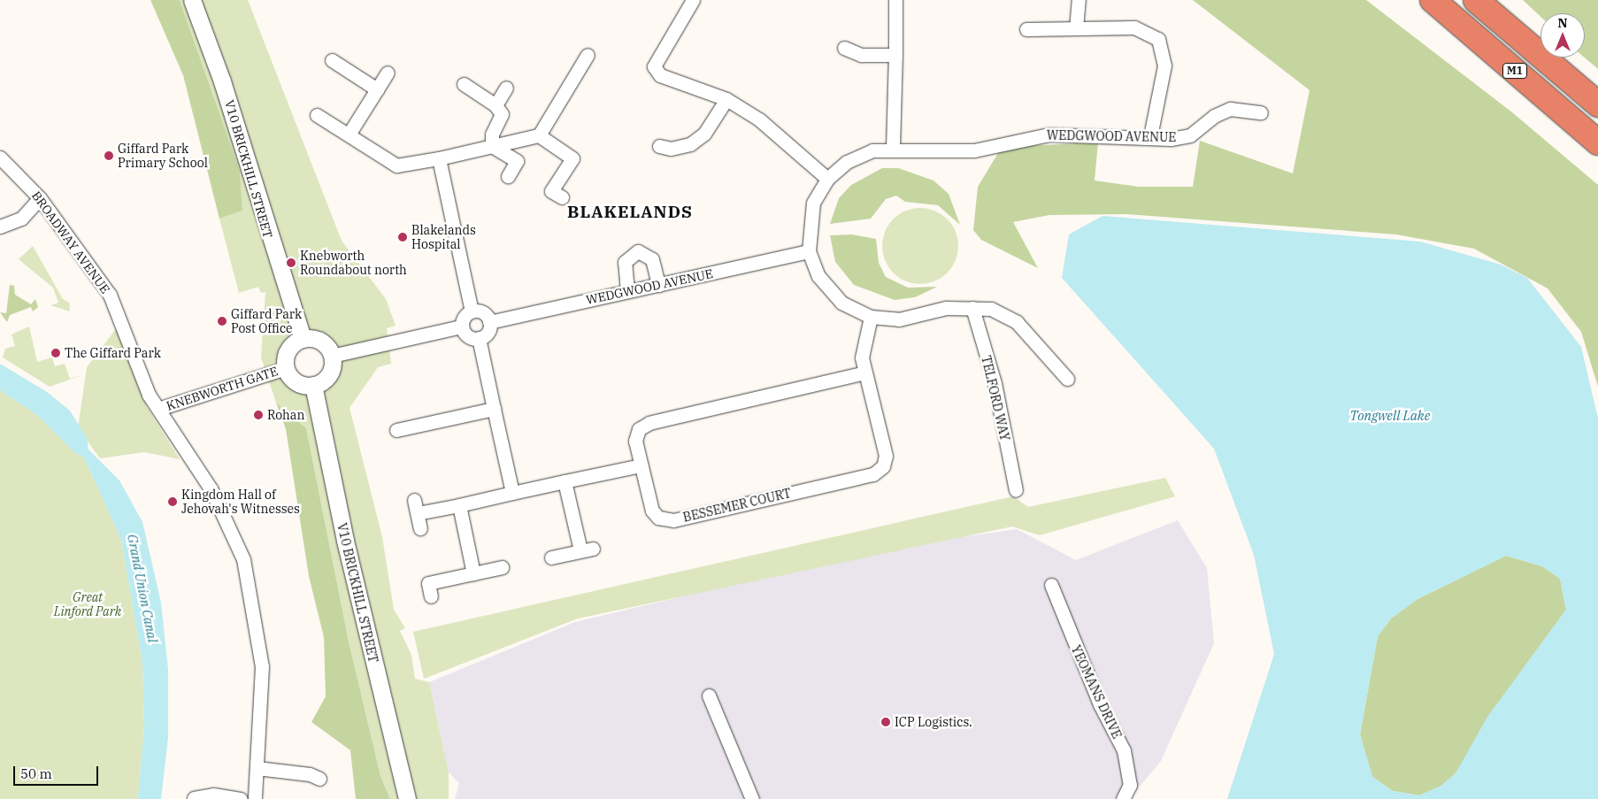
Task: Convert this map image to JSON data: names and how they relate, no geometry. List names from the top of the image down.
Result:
{
  "streets": {
    "highway": ["M1"],
    "street": [
      "WEDGWOOD AVENUE",
      "V10 BRICKHILL STREET",
      "BROADWAY AVENUE",
      "KNEBWORTH GATE",
      "TELFORD WAY",
      "BESSEMER COURT",
      "YEOMANS DRIVE"
    ]
  },
  "crossings": [
    ["WEDGWOOD AVENUE", "TELFORD WAY"],
    ["WEDGWOOD AVENUE", "BESSEMER COURT"],
    ["V10 BRICKHILL STREET", "KNEBWORTH GATE"],
    ["BROADWAY AVENUE", "KNEBWORTH GATE"]
  ],
  "districts": ["BLAKELANDS"],
  "water": ["Tongwell Lake", "Grand Union Canal"],
  "parks": ["Great Linford Park"],
  "places": [
    "Giffard Park Primary School",
    "Blakelands Hospital",
    "Knebworth Roundabout north",
    "Giffard Park Post Office",
    "The Giffard Park",
    "Rohan",
    "Kingdom Hall of Jehovah's Witnesses",
    "ICP Logistics."
  ],
  "scale_bar": "50 m",
  "north": "top"
}
